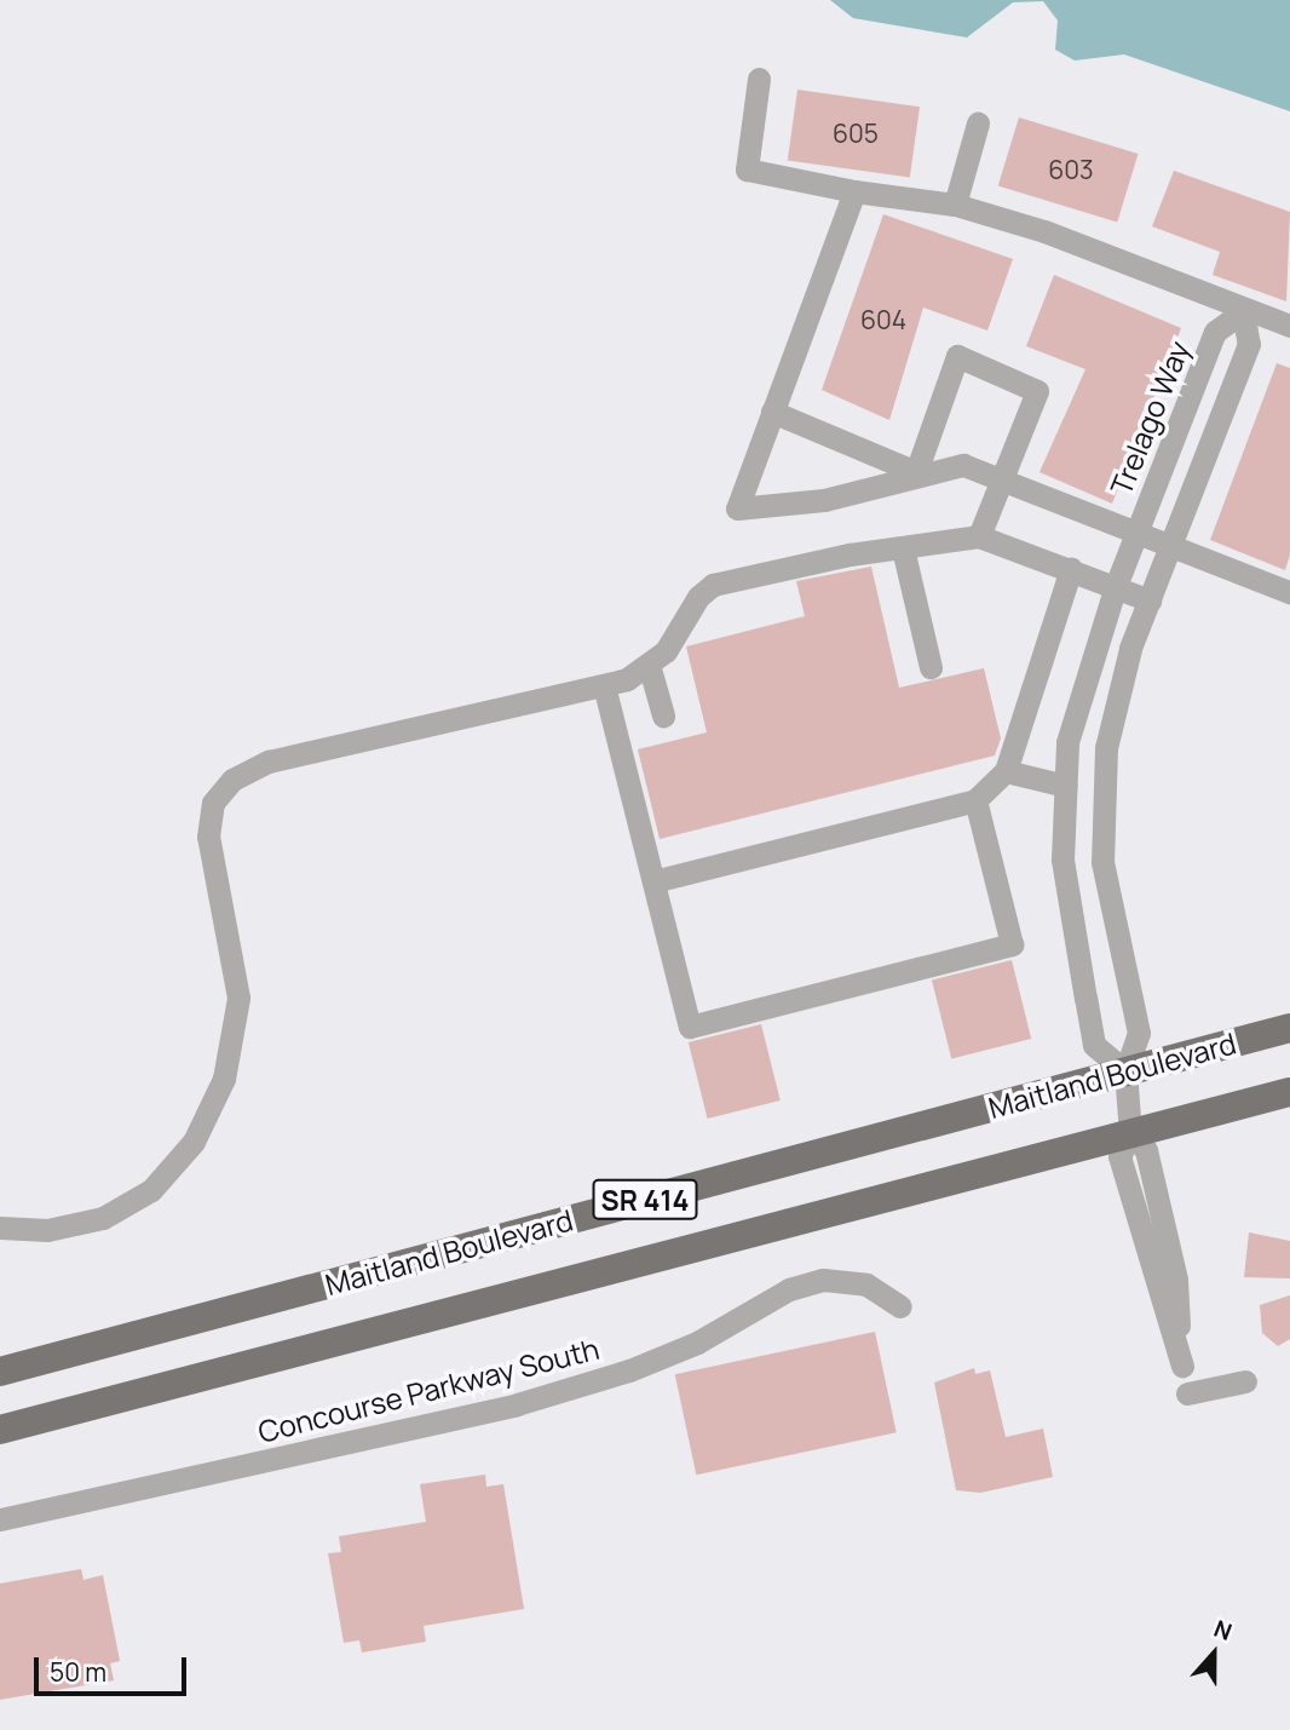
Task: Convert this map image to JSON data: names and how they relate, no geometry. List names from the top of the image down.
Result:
{
  "streets": {
    "main road": ["Maitland Boulevard", "SR 414"],
    "street": ["Trelago Way", "Concourse Parkway South"]
  },
  "crossings": [
    ["Trelago Way", "Maitland Boulevard"]
  ],
  "house_numbers": ["605", "603", "604"],
  "scale_bar": "50 m",
  "north": "top"
}
